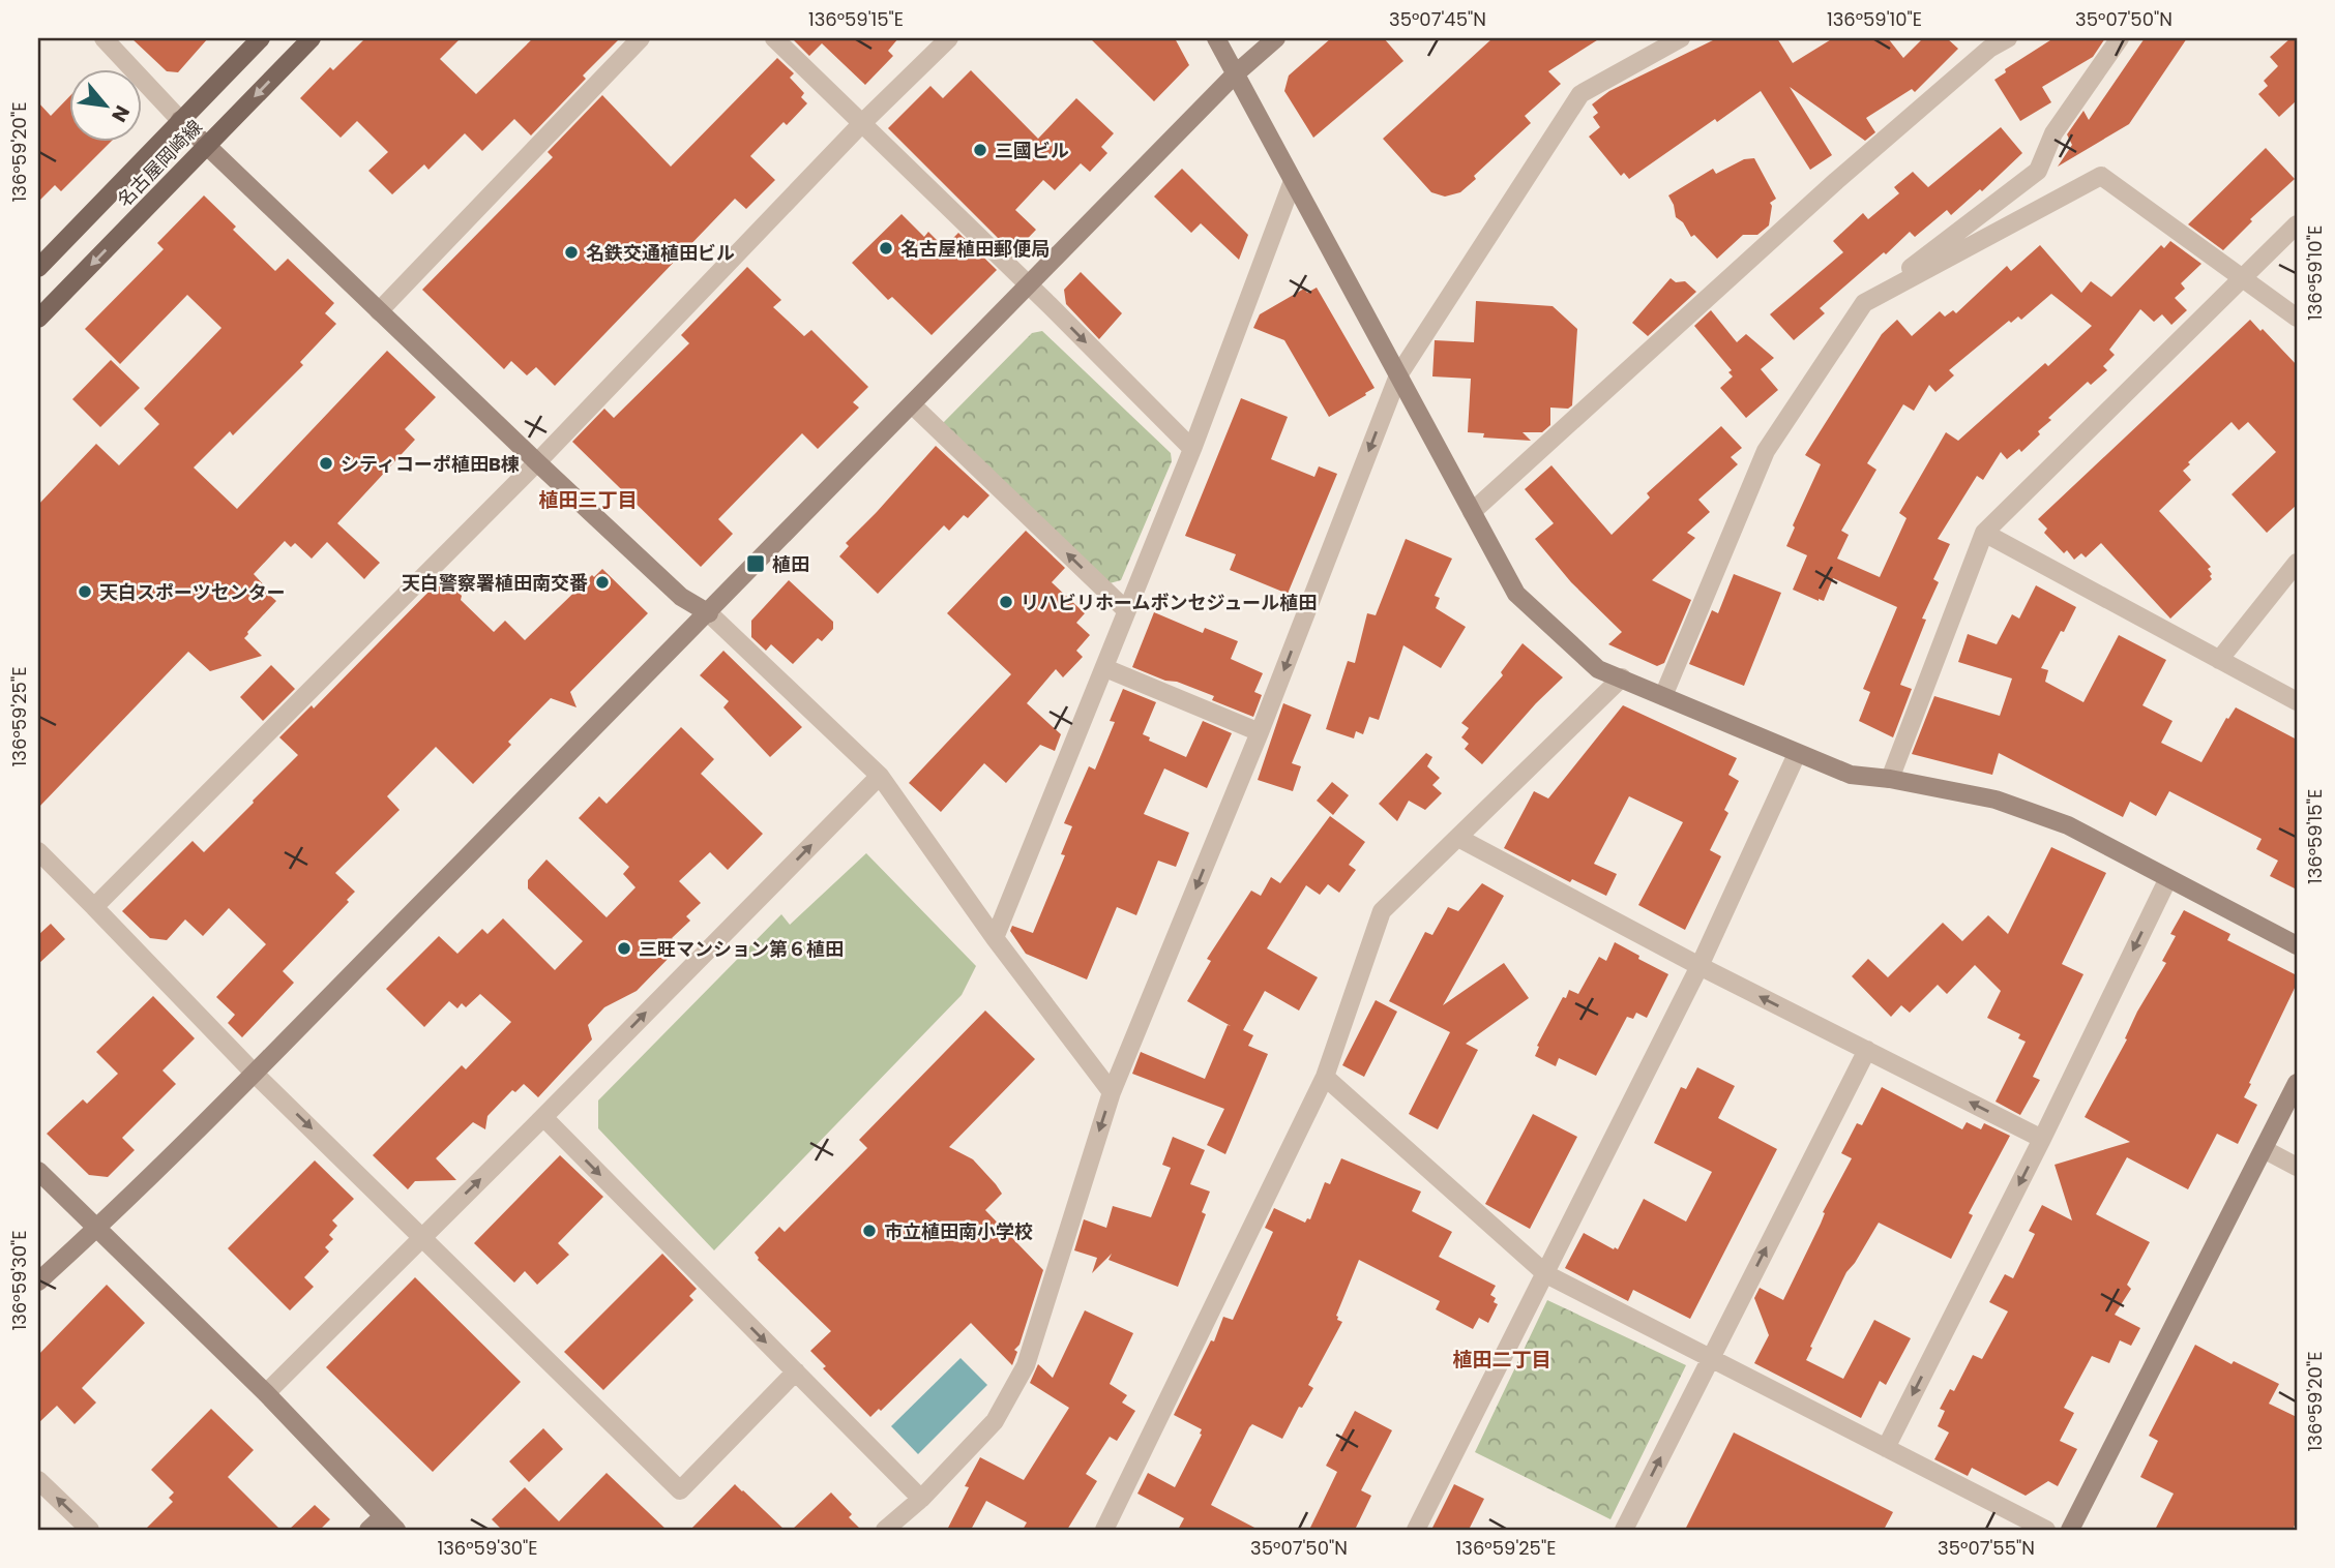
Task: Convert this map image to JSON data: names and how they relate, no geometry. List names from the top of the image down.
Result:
{
  "streets": {
    "main road": ["名古屋岡崎線"]
  },
  "districts": ["植田三丁目", "植田二丁目"],
  "places": {
    "other": [
      "三國ビル",
      "名古屋植田郵便局",
      "名鉄交通植田ビル",
      "シティコーポ植田B棟",
      "天白警察署植田南交番",
      "天白スポーツセンター",
      "リハビリホームボンセジュール植田",
      "三旺マンション第６植田",
      "市立植田南小学校"
    ],
    "transit": ["植田"]
  },
  "north": "bottom right",
  "coordinates": [
    "136°59'15\"E",
    "35°07'45\"N",
    "136°59'10\"E",
    "35°07'50\"N",
    "136°59'20\"E",
    "136°59'25\"E",
    "136°59'30\"E",
    "35°07'55\"N"
  ]
}
